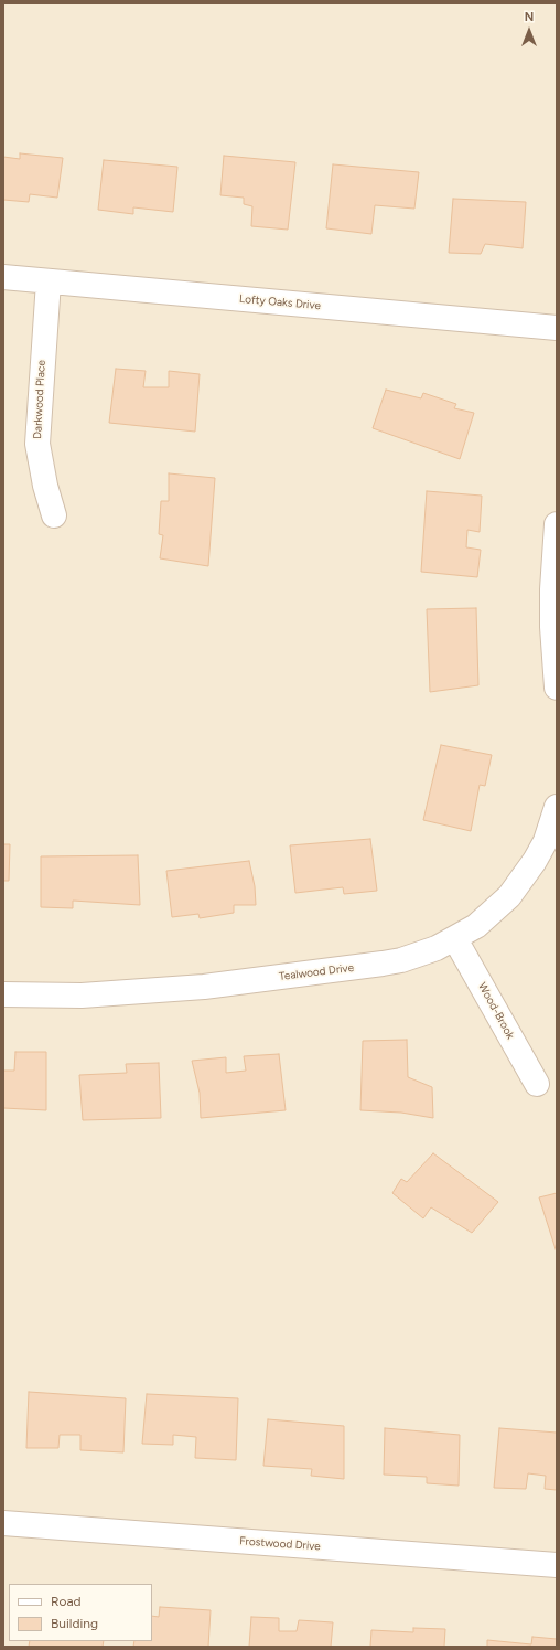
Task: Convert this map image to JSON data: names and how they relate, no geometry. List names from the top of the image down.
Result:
{
  "streets": {
    "street": [
      "Lofty Oaks Drive",
      "Darkwood Place",
      "Tealwood Drive",
      "Wood-Brook",
      "Frostwood Drive"
    ]
  },
  "crossings": [
    ["Lofty Oaks Drive", "Darkwood Place"],
    ["Tealwood Drive", "Wood-Brook"]
  ],
  "legend": ["Road", "Building"],
  "north": "top"
}
